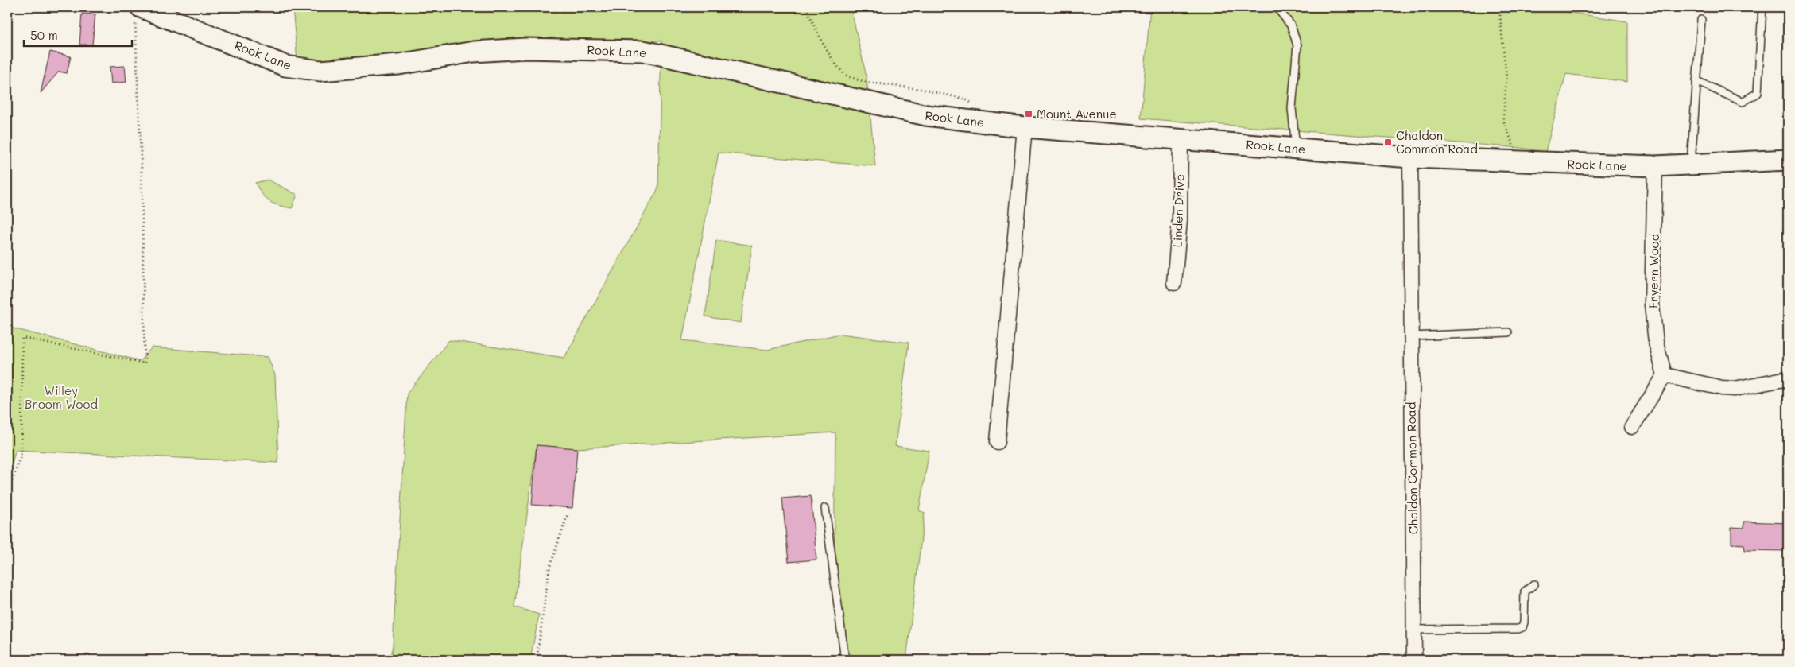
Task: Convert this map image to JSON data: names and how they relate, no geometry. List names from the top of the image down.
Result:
{
  "streets": {
    "main road": ["Rook Lane"],
    "street": ["Linden Drive", "Fryern Wood", "Chaldon Common Road"]
  },
  "crossings": [
    ["Rook Lane", "Linden Drive"],
    ["Rook Lane", "Fryern Wood"],
    ["Rook Lane", "Chaldon Common Road"]
  ],
  "parks": ["Willey Broom Wood"],
  "places": {
    "transit": ["Mount Avenue", "Chaldon Common Road"]
  },
  "scale_bar": "50 m"
}
